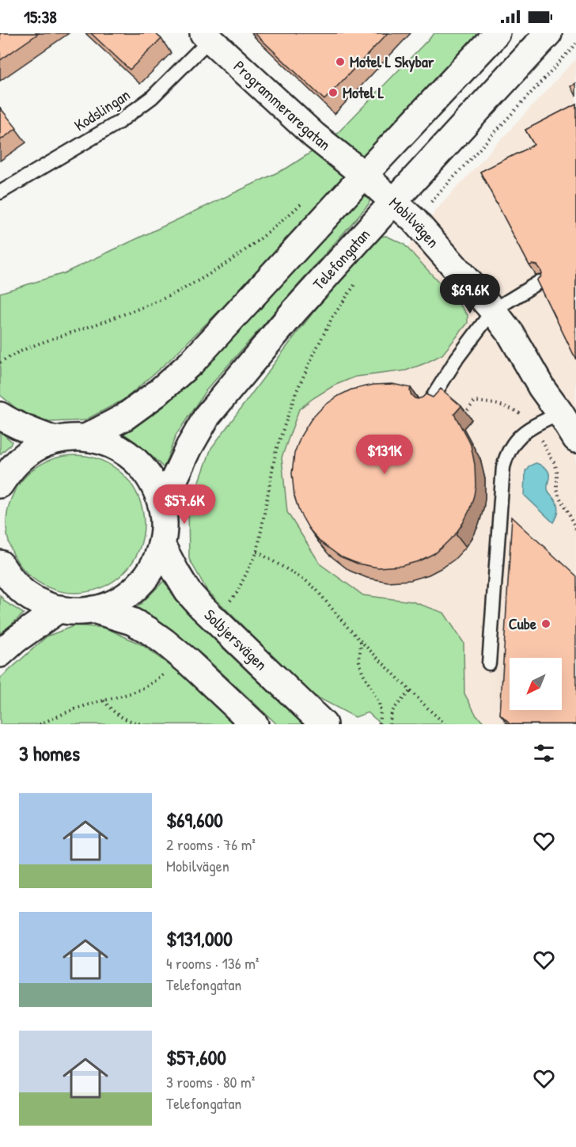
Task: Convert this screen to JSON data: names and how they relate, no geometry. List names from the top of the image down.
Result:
{
  "streets": {
    "street": [
      "Programmeraregatan",
      "Mobilvägen",
      "Telefongatan",
      "Solbjersvägen"
    ],
    "lane": ["Kodslingan"]
  },
  "crossings": [
    ["Programmeraregatan", "Kodslingan"],
    ["Programmeraregatan", "Mobilvägen"],
    ["Mobilvägen", "Telefongatan"]
  ],
  "places": ["Motel L Skybar", "Motel L", "Cube"],
  "north": "bottom left",
  "page": {
    "status": "15:38",
    "price": ["$69.6K", "$131K", "$57.6K"],
    "heading": "3 homes",
    "list": [
      {
        "name": "$69,600",
        "note": "2 rooms · 76 m² · Mobilvägen"
      },
      {
        "name": "$131,000",
        "note": "4 rooms · 136 m² · Telefongatan"
      },
      {
        "name": "$57,600",
        "note": "3 rooms · 80 m² · Telefongatan"
      }
    ]
  }
}
